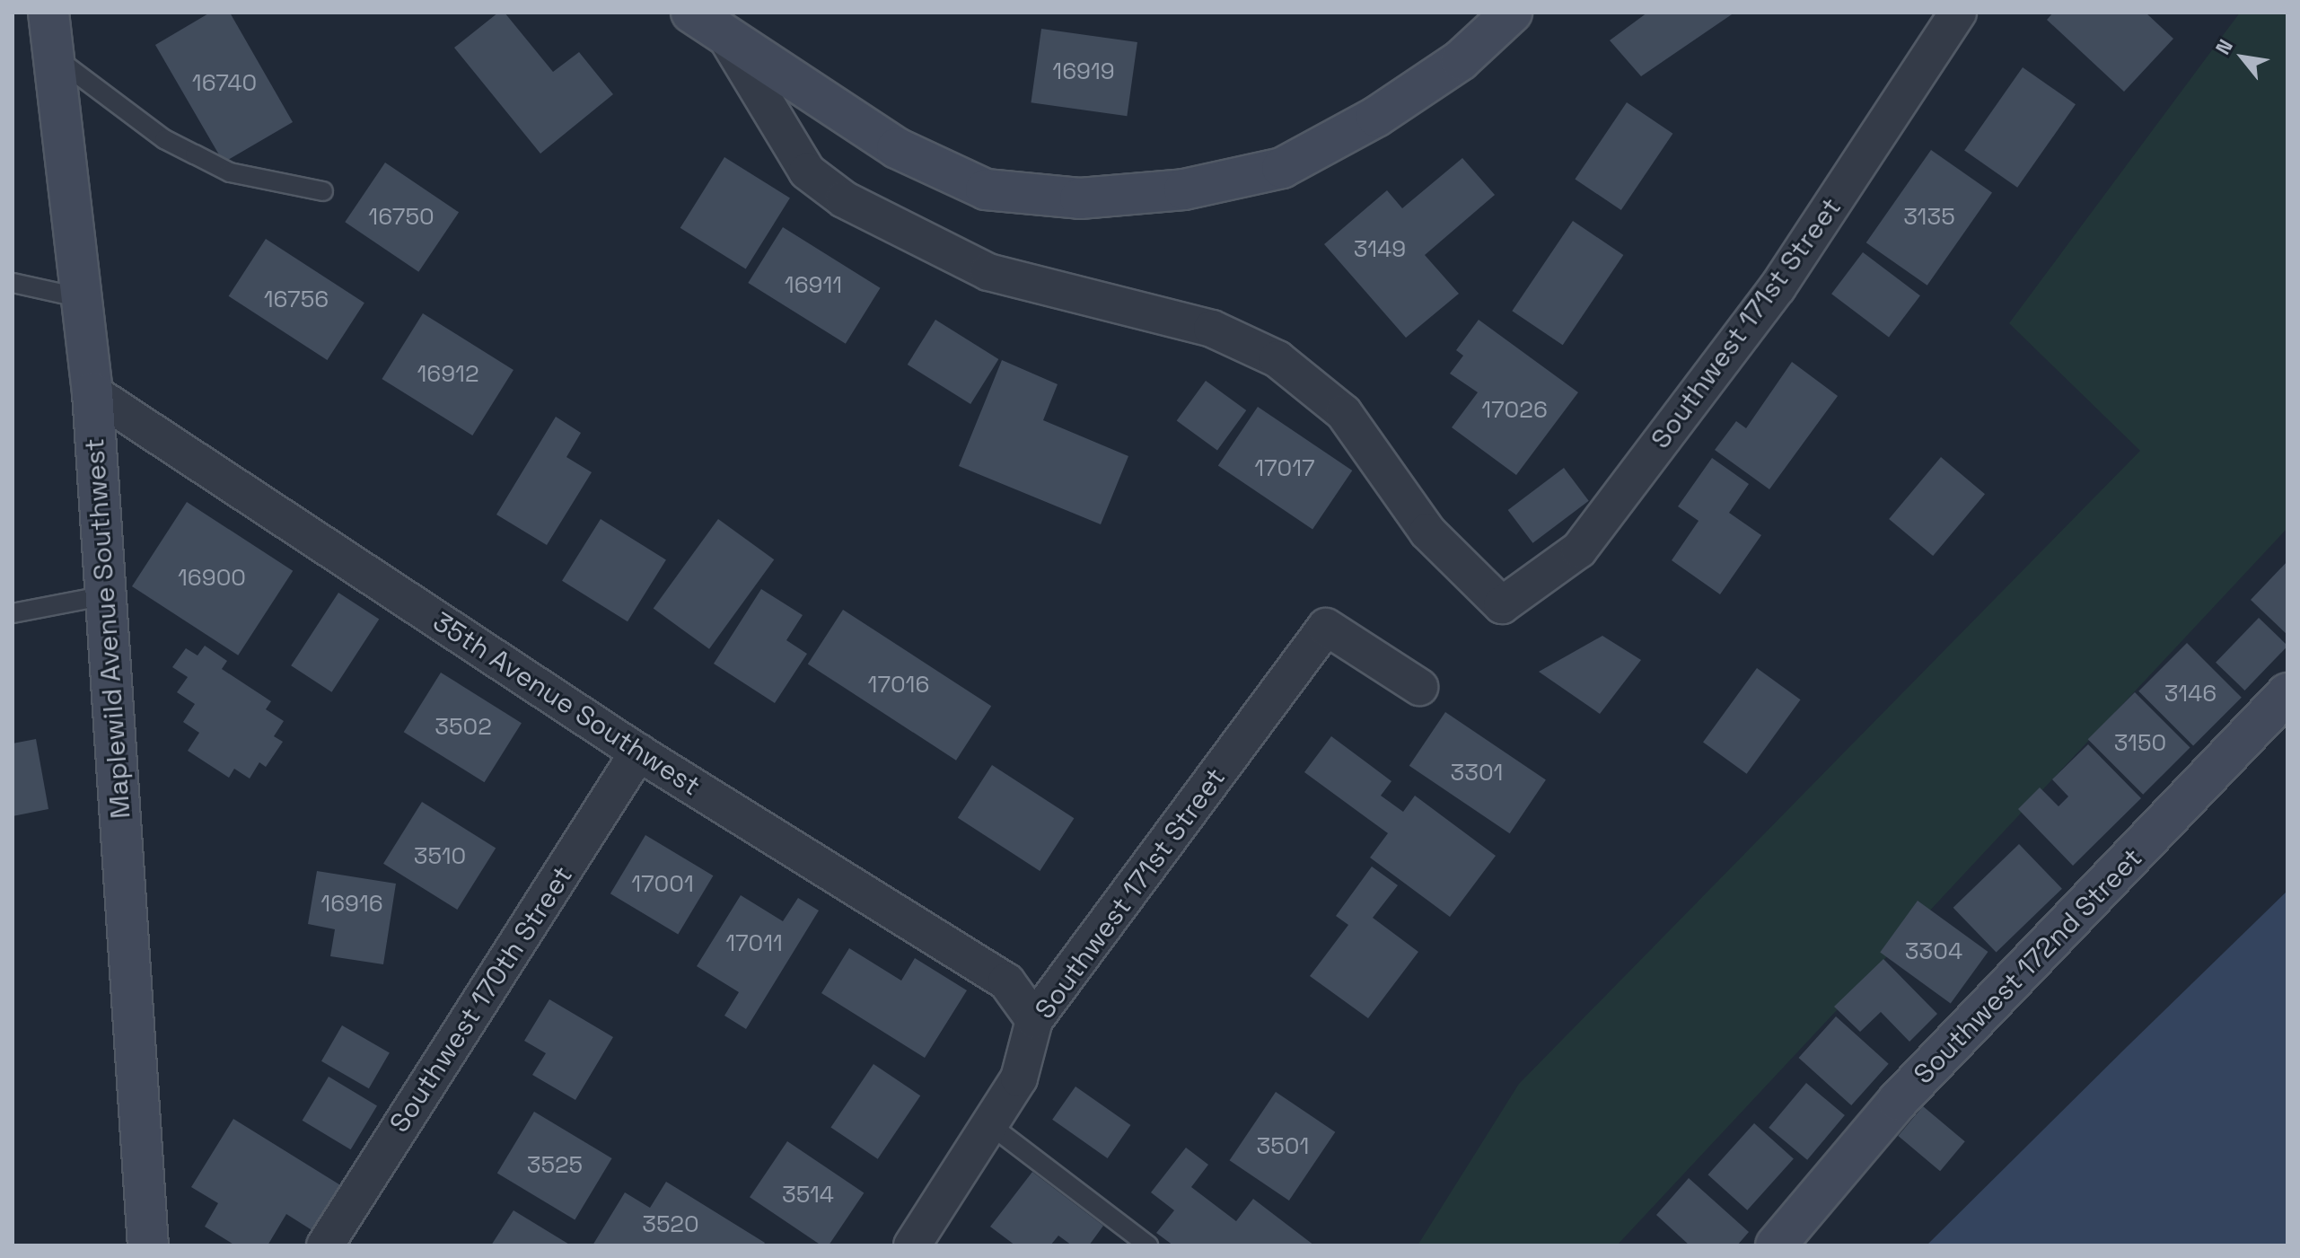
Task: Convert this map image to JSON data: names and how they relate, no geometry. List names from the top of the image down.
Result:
{
  "streets": {
    "street": [
      "Southwest 171st Street",
      "Maplewild Avenue Southwest",
      "35th Avenue Southwest",
      "Southwest 172nd Street",
      "Southwest 170th Street"
    ]
  },
  "crossings": [
    ["Southwest 171st Street", "35th Avenue Southwest"],
    ["Maplewild Avenue Southwest", "35th Avenue Southwest"],
    ["35th Avenue Southwest", "Southwest 170th Street"]
  ],
  "house_numbers": [
    "16919",
    "16740",
    "16750",
    "3135",
    "3149",
    "16911",
    "16756",
    "16912",
    "17026",
    "17017",
    "16900",
    "17016",
    "3146",
    "3502",
    "3150",
    "3301",
    "3510",
    "17001",
    "16916",
    "17011",
    "3304",
    "3501",
    "3525",
    "3514",
    "3520"
  ],
  "north": "top left"
}
